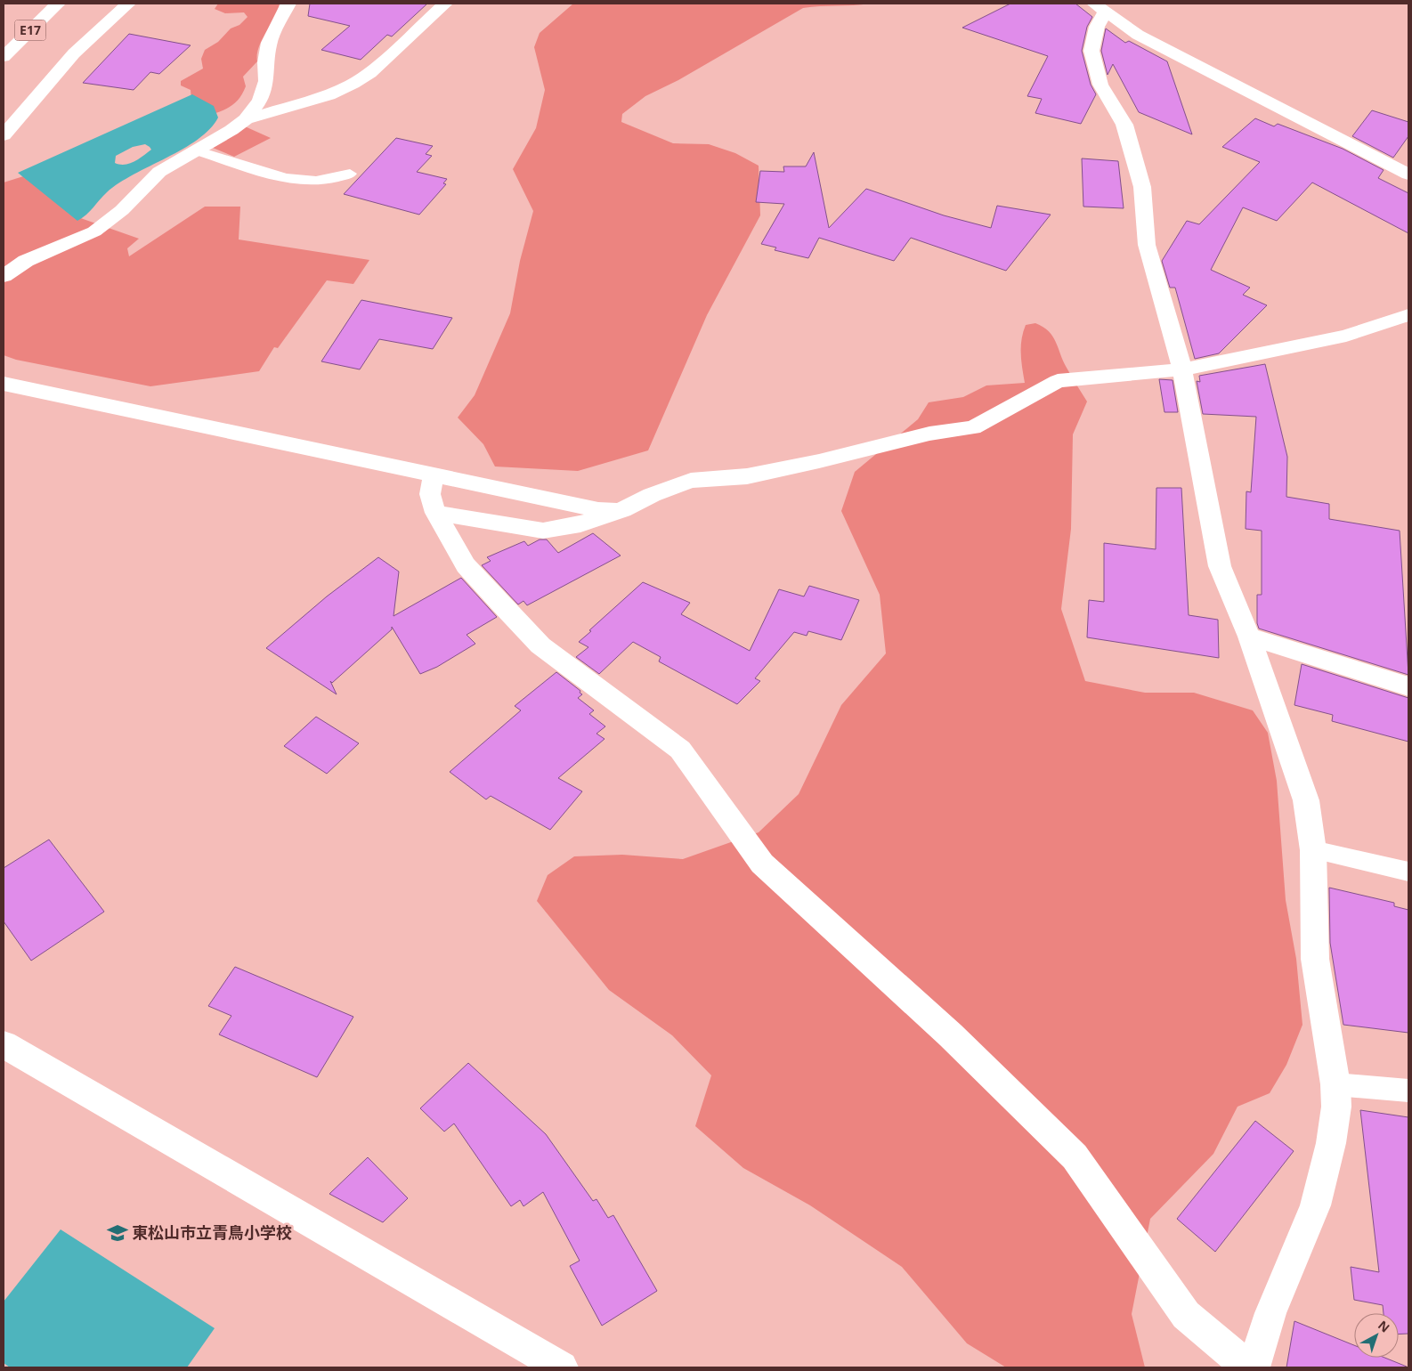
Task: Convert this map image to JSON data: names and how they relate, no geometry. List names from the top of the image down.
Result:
{
  "streets": {
    "main road": ["E17"]
  },
  "places": {
    "school or university": ["東松山市立青鳥小学校"]
  },
  "north": "top right"
}
